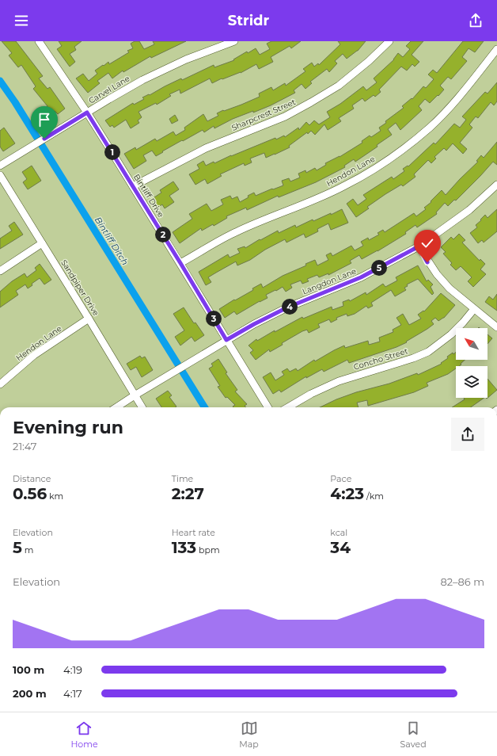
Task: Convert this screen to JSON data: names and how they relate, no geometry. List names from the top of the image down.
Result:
{
  "streets": {
    "street": [
      "Carvel Lane",
      "Sharpcrest Street",
      "Hendon Lane",
      "Bintliff Drive",
      "Langdon Lane",
      "Sandpiper Drive",
      "Concho Street"
    ]
  },
  "crossings": [
    ["Carvel Lane", "Bintliff Drive"],
    ["Sharpcrest Street", "Bintliff Drive"],
    ["Hendon Lane", "Bintliff Drive"],
    ["Hendon Lane", "Sandpiper Drive"],
    ["Bintliff Drive", "Langdon Lane"],
    ["Langdon Lane", "Sandpiper Drive"]
  ],
  "water": ["Bintliff Ditch"],
  "north": "top left",
  "page": {
    "header": "Stridr",
    "pins": [
      "1",
      "2",
      "5",
      "4",
      "3"
    ],
    "heading": ["Evening run", "21:47"],
    "stats": [
      ["Distance", "0.56 km"],
      ["Time", "2:27"],
      ["Pace", "4:23 /km"],
      ["Elevation", "5 m"],
      ["Heart rate", "133 bpm"],
      ["kcal", "34"]
    ],
    "chart": ["Elevation", "82–86 m"],
    "list": [
      {
        "name": "100 m",
        "note": "4:19"
      },
      {
        "name": "200 m",
        "note": "4:17"
      }
    ],
    "tabs": ["Home", "Map", "Saved"]
  }
}
